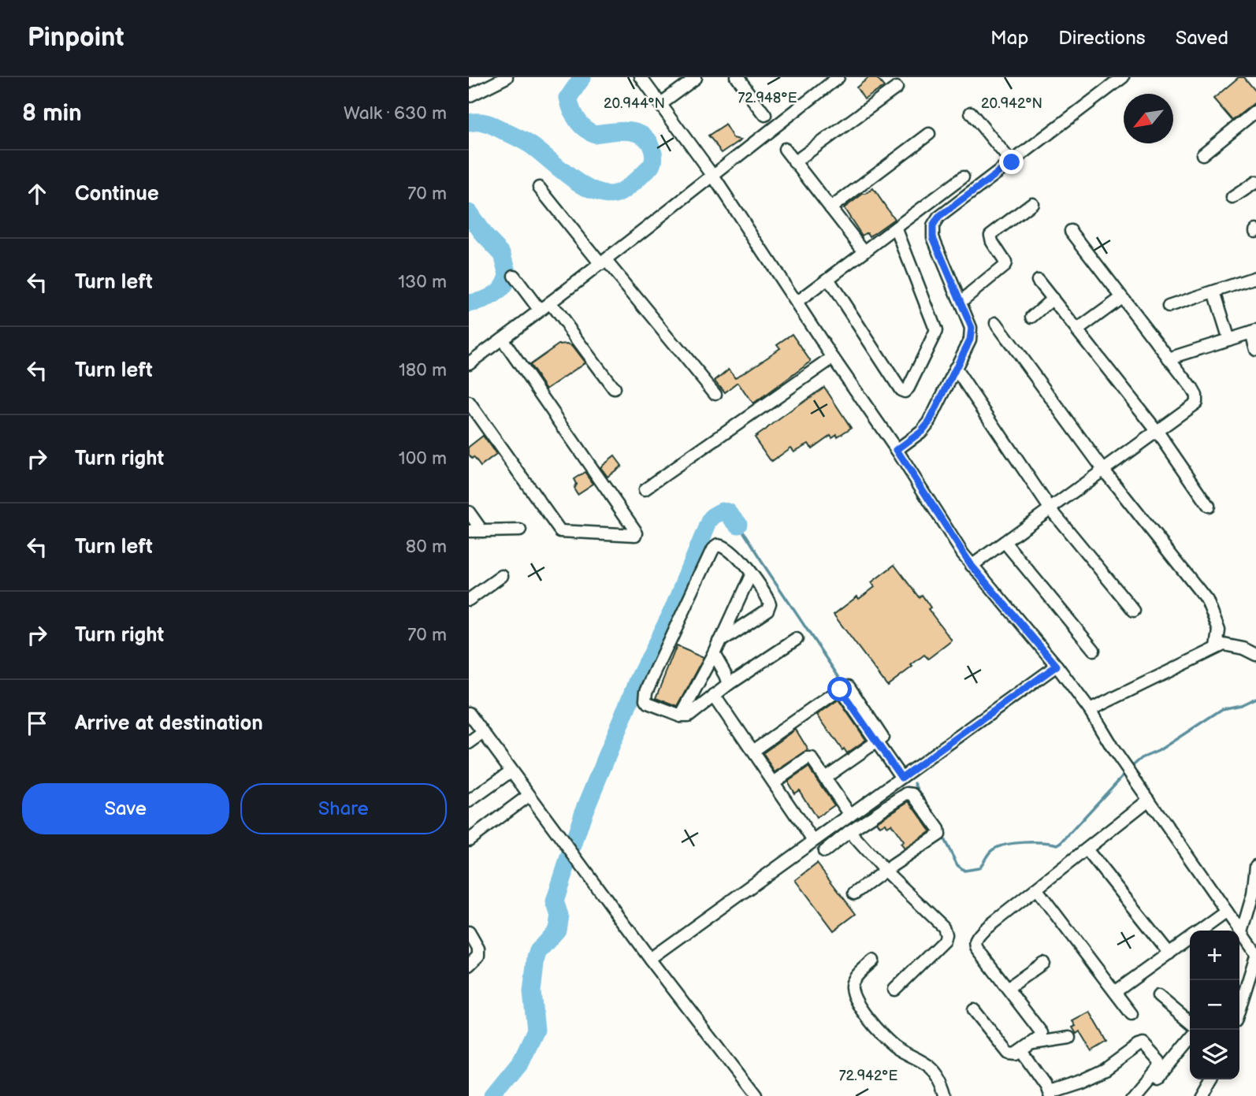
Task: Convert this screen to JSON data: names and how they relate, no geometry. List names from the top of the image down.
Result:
{
  "north": "bottom left",
  "page": {
    "header": "Pinpoint",
    "nav": ["Map", "Directions", "Saved"],
    "heading": ["8 min", "Walk · 630 m"],
    "list": [
      ["Continue", "70 m"],
      ["Turn left", "130 m"],
      ["Turn left", "180 m"],
      ["Turn right", "100 m"],
      ["Turn left", "80 m"],
      ["Turn right", "70 m"],
      "Arrive at destination"
    ],
    "buttons": ["Save", "Share"],
    "map_buttons": ["+", "−"]
  },
  "coordinates": [
    "72.948°E",
    "20.944°N",
    "20.942°N",
    "72.942°E"
  ]
}
